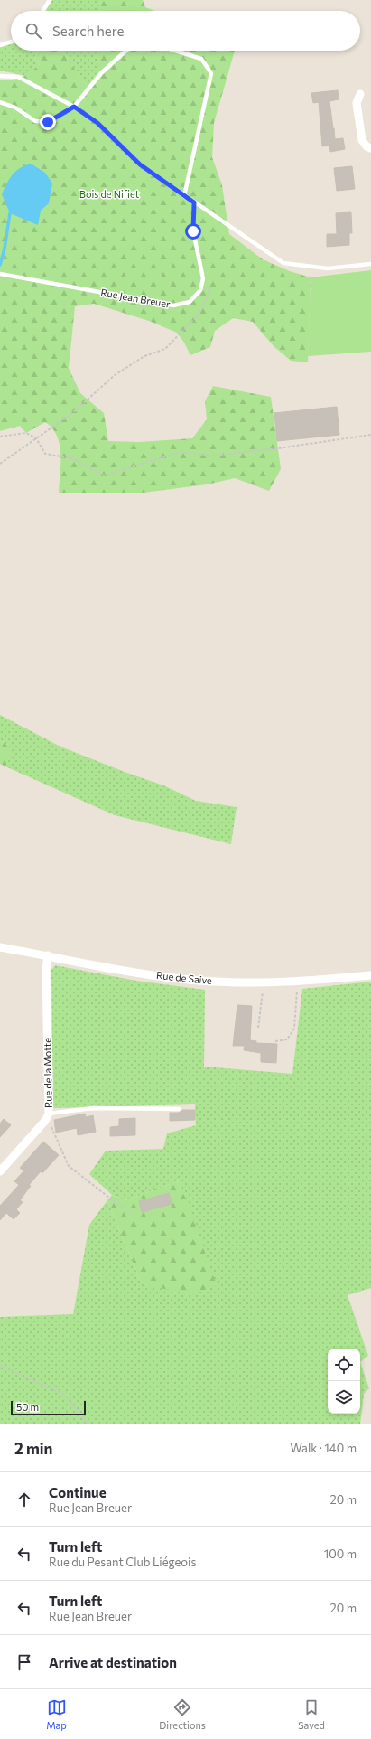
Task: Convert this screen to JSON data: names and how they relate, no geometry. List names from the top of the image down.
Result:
{
  "streets": {
    "street": ["Rue de Saive", "Rue de la Motte"],
    "lane": ["Rue Jean Breuer"]
  },
  "crossings": [
    ["Rue de Saive", "Rue de la Motte"]
  ],
  "parks": ["Bois de Nifiet"],
  "scale_bar": "50 m",
  "page": {
    "search": "Search here",
    "scale": "50 m",
    "heading": ["2 min", "Walk · 140 m"],
    "list": [
      ["Continue", "Rue Jean Breuer", "20 m"],
      ["Turn left", "Rue du Pesant Club Liégeois", "100 m"],
      ["Turn left", "Rue Jean Breuer", "20 m"],
      "Arrive at destination"
    ],
    "nav": ["Map", "Directions", "Saved"]
  }
}
